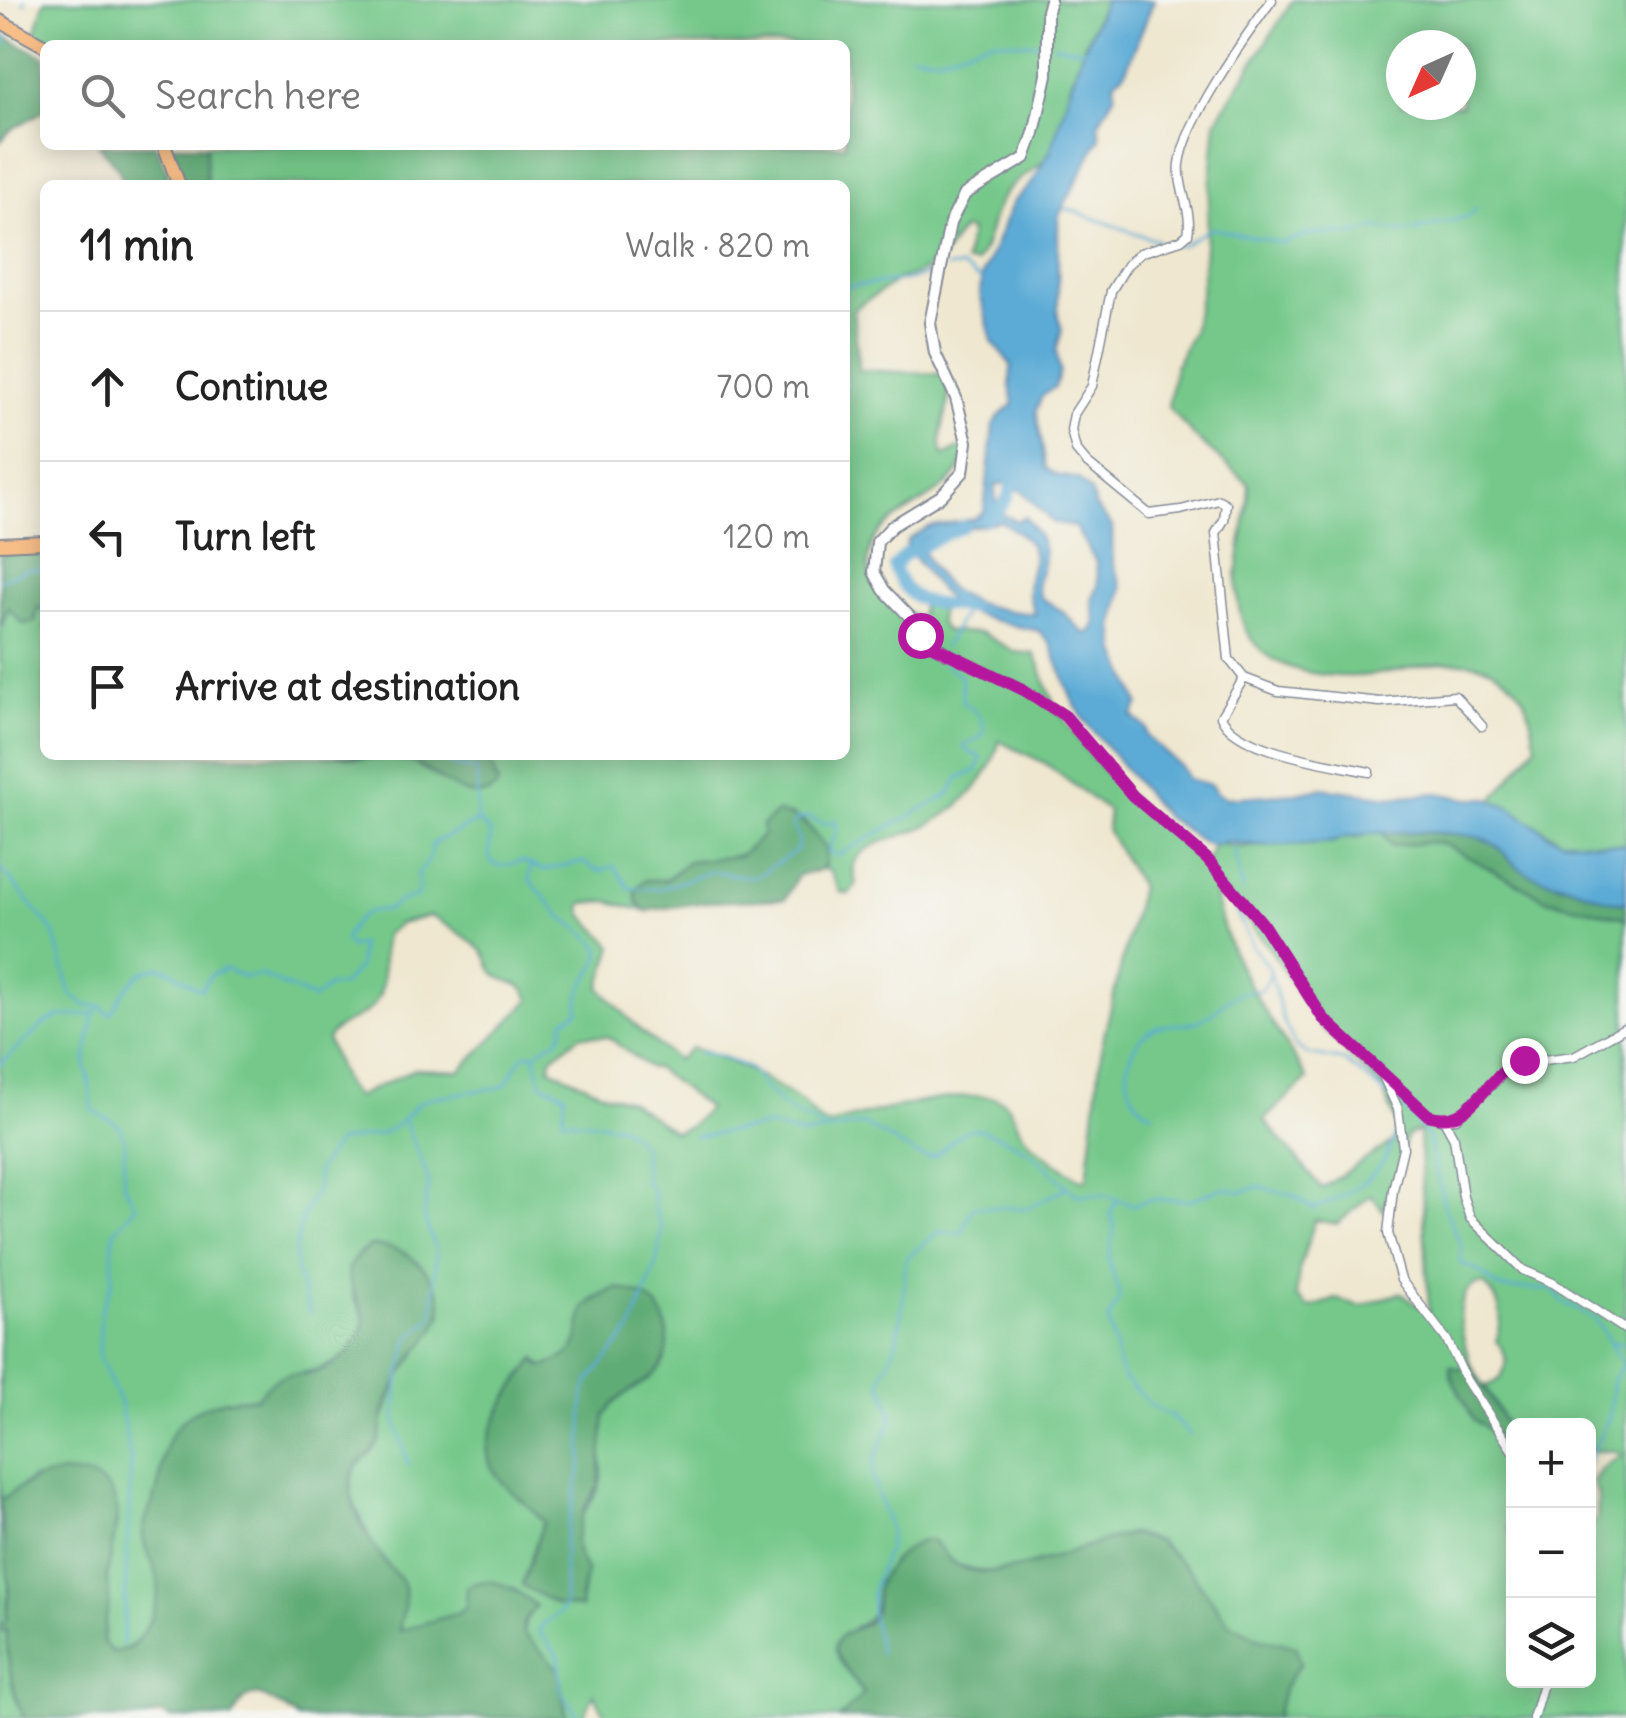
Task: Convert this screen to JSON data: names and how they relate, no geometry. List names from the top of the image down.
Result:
{
  "north": "bottom left",
  "page": {
    "search": "Search here",
    "heading": ["11 min", "Walk · 820 m"],
    "list": [
      ["Continue", "700 m"],
      ["Turn left", "120 m"],
      "Arrive at destination"
    ],
    "map_buttons": ["+", "−"]
  }
}
